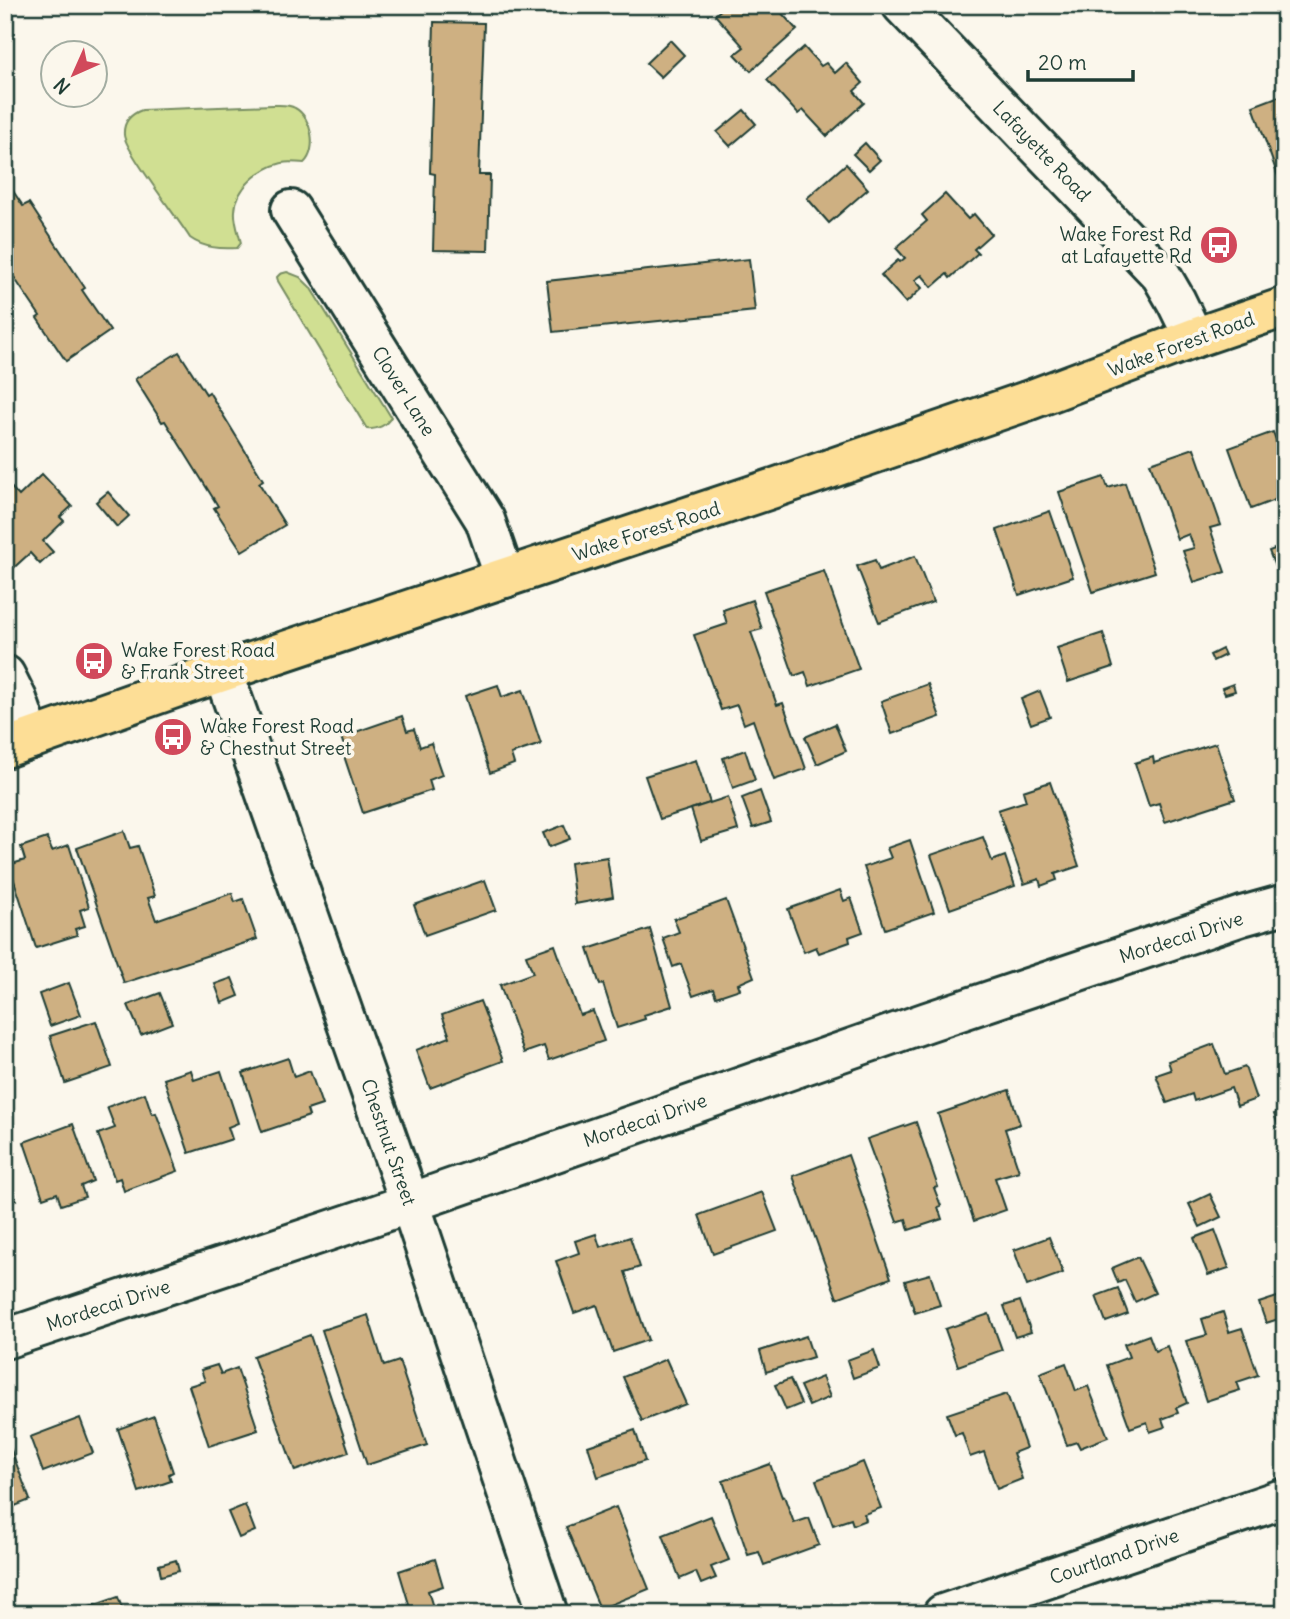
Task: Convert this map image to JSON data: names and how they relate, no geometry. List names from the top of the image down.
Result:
{
  "streets": {
    "main road": ["Wake Forest Road"],
    "street": [
      "Lafayette Road",
      "Clover Lane",
      "Mordecai Drive",
      "Chestnut Street",
      "Courtland Drive"
    ]
  },
  "crossings": [
    ["Lafayette Road", "Wake Forest Road"],
    ["Wake Forest Road", "Clover Lane"],
    ["Wake Forest Road", "Chestnut Street"],
    ["Mordecai Drive", "Chestnut Street"]
  ],
  "places": {
    "bus stop": ["Wake Forest Rd at Lafayette Rd", "Wake Forest Road & Frank Street", "Wake Forest Road & Chestnut Street"]
  },
  "scale_bar": "20 m",
  "north": "bottom left"
}
